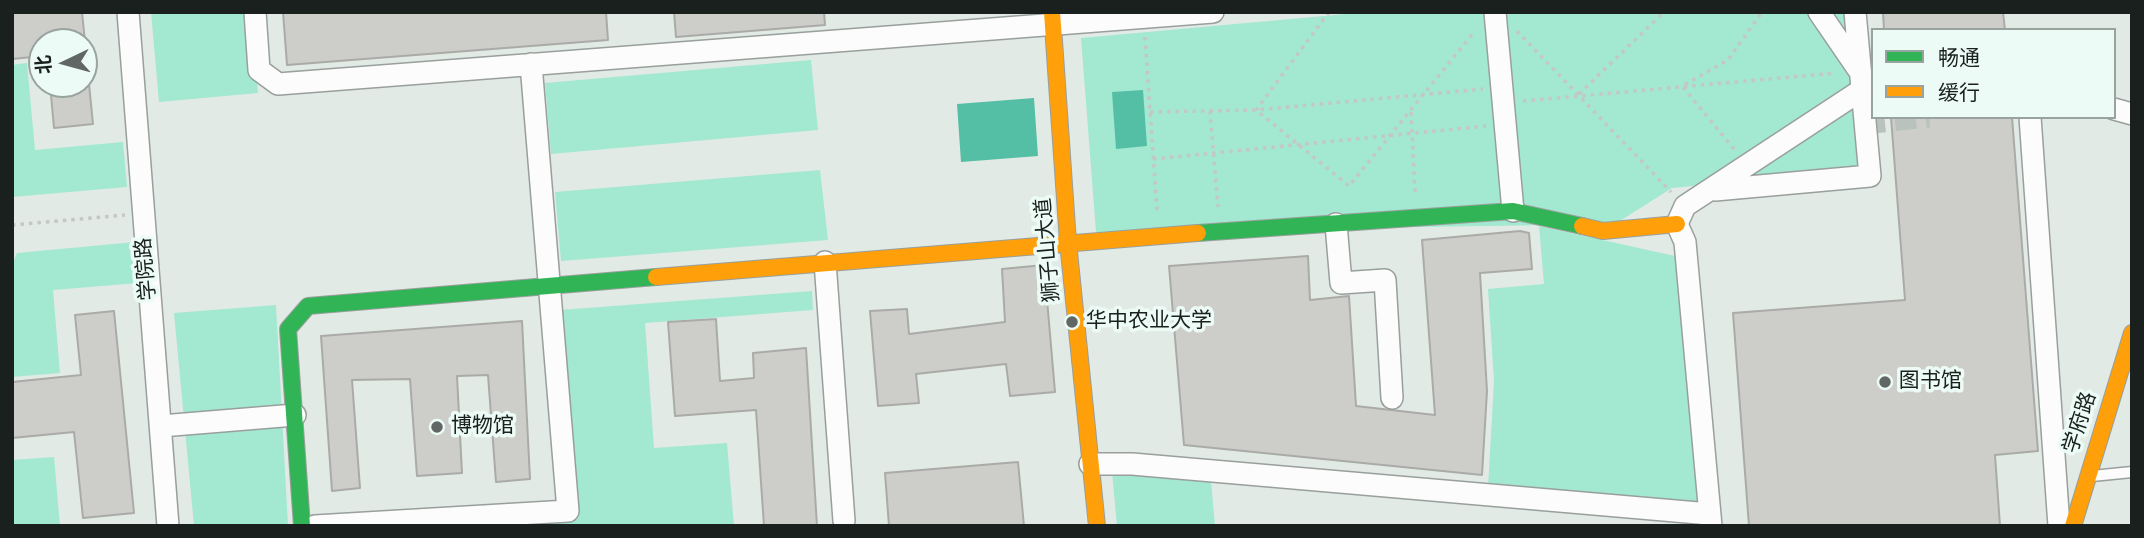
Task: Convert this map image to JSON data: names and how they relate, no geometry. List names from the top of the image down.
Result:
{
  "streets": {
    "street": ["狮子山大道", "学院路", "学府路"]
  },
  "places": ["华中农业大学", "图书馆", "博物馆"],
  "legend": ["畅通", "缓行"],
  "north": "left"
}
